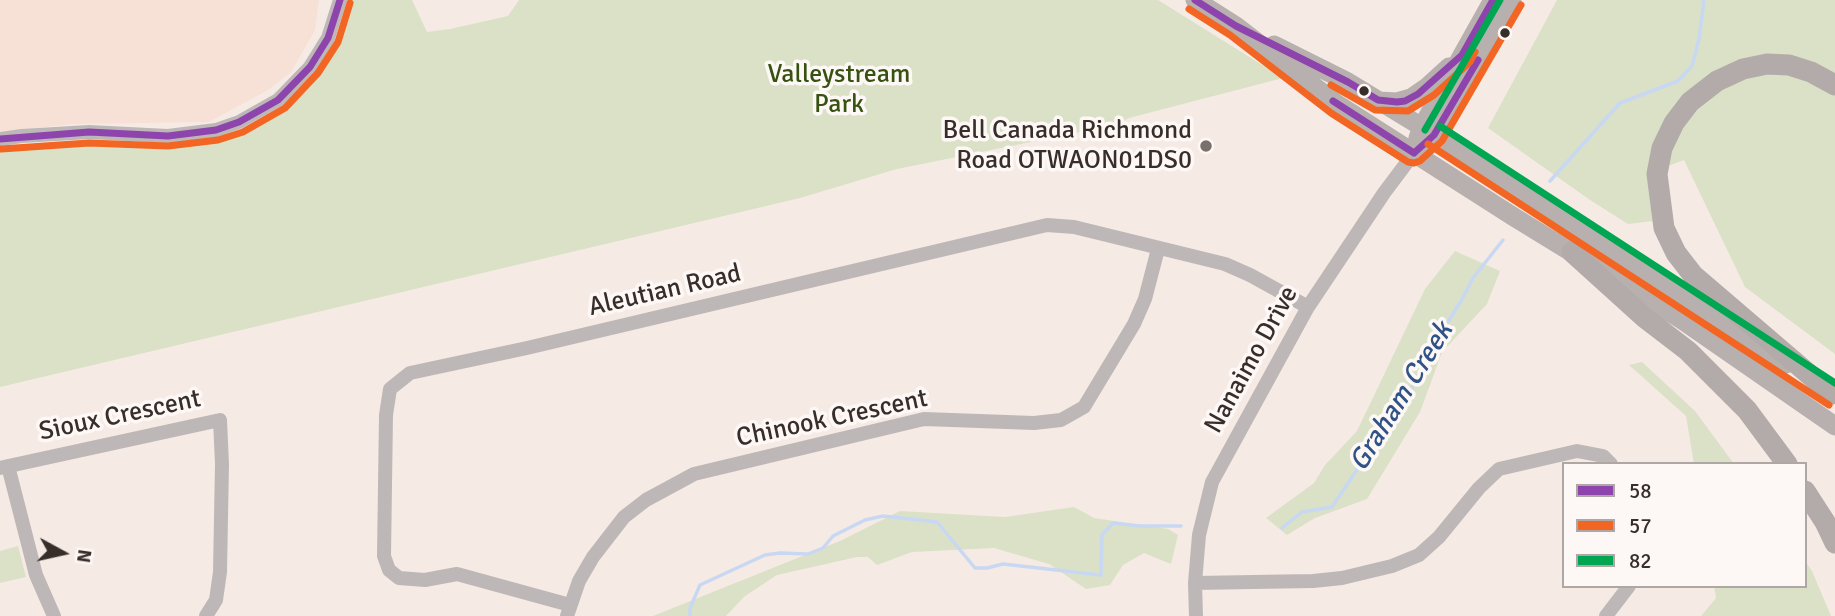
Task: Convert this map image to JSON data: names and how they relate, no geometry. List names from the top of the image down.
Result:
{
  "streets": {
    "street": [
      "Aleutian Road",
      "Nanaimo Drive",
      "Sioux Crescent",
      "Chinook Crescent"
    ]
  },
  "crossings": [
    ["Aleutian Road", "Nanaimo Drive"],
    ["Aleutian Road", "Chinook Crescent"]
  ],
  "water": ["Graham Creek"],
  "parks": ["Valleystream Park"],
  "places": ["Bell Canada Richmond Road OTWAON01DS0"],
  "lines": ["transit line 58", "transit line 82", "transit line 57"],
  "legend": ["58", "57", "82"],
  "north": "right"
}
